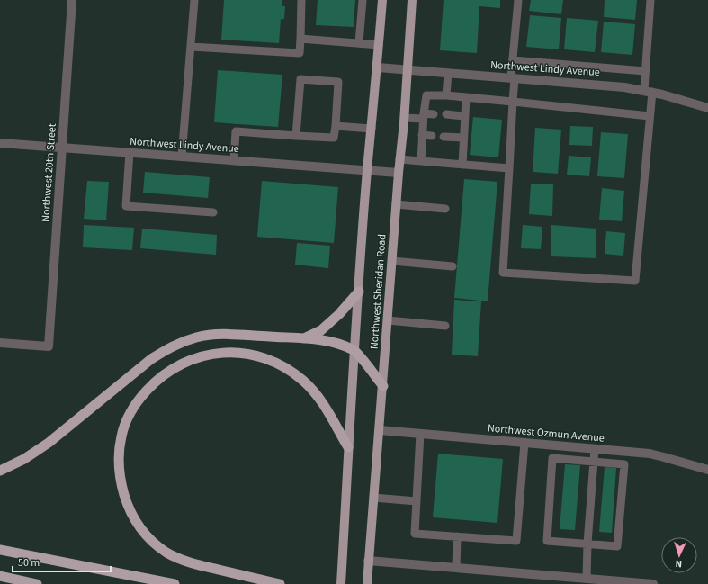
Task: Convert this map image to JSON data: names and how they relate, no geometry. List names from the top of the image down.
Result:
{
  "streets": {
    "main road": ["Northwest Sheridan Road"],
    "street": ["Northwest Lindy Avenue", "Northwest 20th Street", "Northwest Ozmun Avenue"]
  },
  "crossings": [
    ["Northwest Lindy Avenue", "Northwest 20th Street"],
    ["Northwest Lindy Avenue", "Northwest Sheridan Road"],
    ["Northwest Sheridan Road", "Northwest Ozmun Avenue"]
  ],
  "scale_bar": "50 m",
  "north": "bottom"
}
